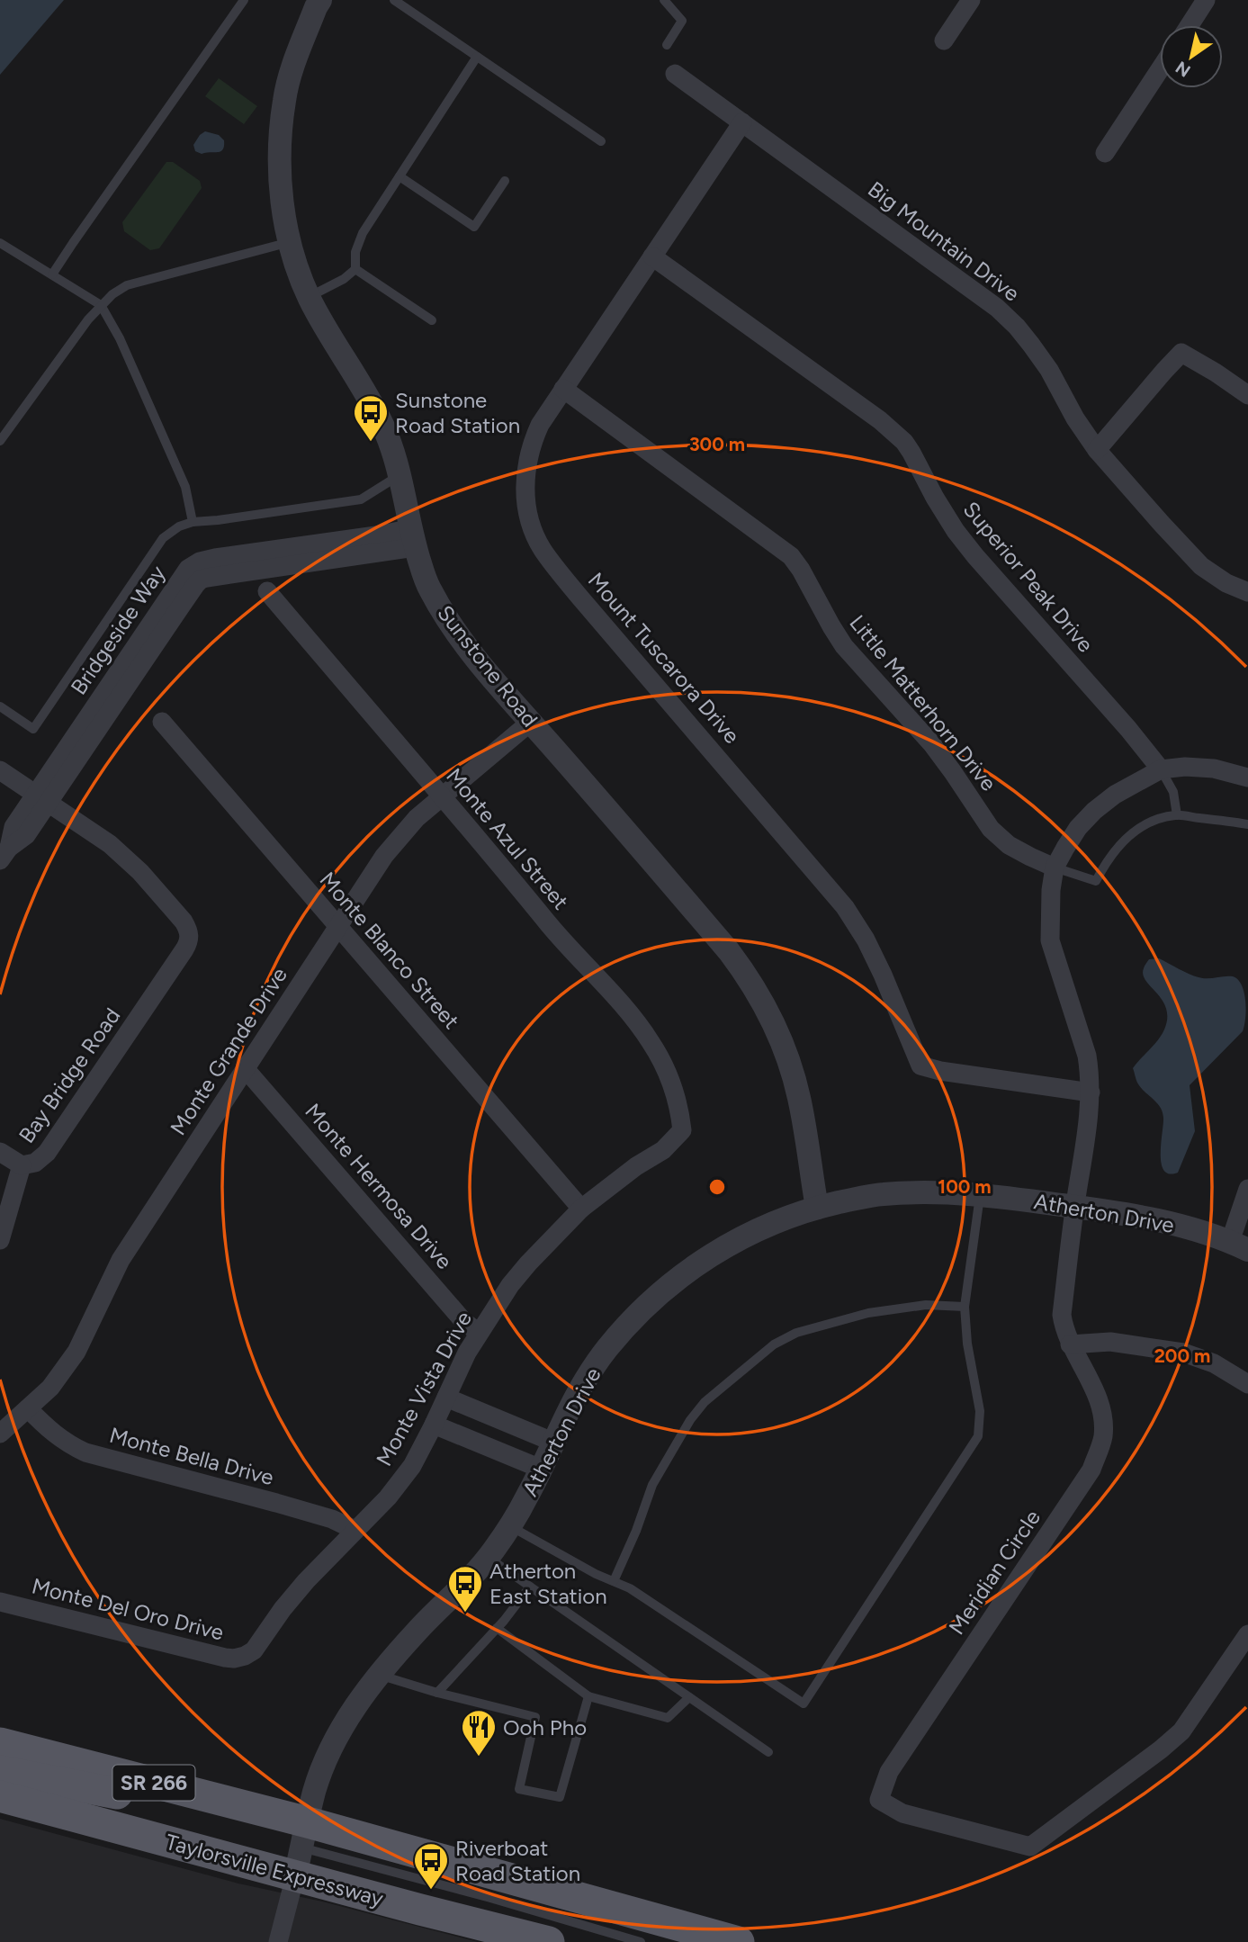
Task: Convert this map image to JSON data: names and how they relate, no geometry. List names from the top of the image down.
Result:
{
  "streets": {
    "main road": ["SR 266", "Taylorsville Expressway"],
    "street": [
      "Big Mountain Drive",
      "Superior Peak Drive",
      "Bridgeside Way",
      "Mount Tuscarora Drive",
      "Sunstone Road",
      "Little Matterhorn Drive",
      "Monte Azul Street",
      "Monte Blanco Street",
      "Monte Grande Drive",
      "Bay Bridge Road",
      "Monte Hermosa Drive",
      "Atherton Drive",
      "Monte Vista Drive",
      "Monte Bella Drive",
      "Meridian Circle",
      "Monte Del Oro Drive"
    ]
  },
  "crossings": [
    ["Big Mountain Drive", "Mount Tuscarora Drive"],
    ["Superior Peak Drive", "Mount Tuscarora Drive"],
    ["Bridgeside Way", "Sunstone Road"],
    ["Bridgeside Way", "Bay Bridge Road"],
    ["Mount Tuscarora Drive", "Little Matterhorn Drive"],
    ["Mount Tuscarora Drive", "Meridian Circle"],
    ["Sunstone Road", "Monte Grande Drive"],
    ["Sunstone Road", "Atherton Drive"],
    ["Little Matterhorn Drive", "Meridian Circle"],
    ["Monte Azul Street", "Monte Grande Drive"],
    ["Monte Azul Street", "Monte Vista Drive"],
    ["Monte Blanco Street", "Monte Grande Drive"],
    ["Monte Blanco Street", "Monte Vista Drive"],
    ["Monte Grande Drive", "Monte Hermosa Drive"],
    ["Monte Grande Drive", "Monte Bella Drive"],
    ["Monte Hermosa Drive", "Monte Vista Drive"],
    ["Atherton Drive", "Meridian Circle"],
    ["Atherton Drive", "Taylorsville Expressway"],
    ["Monte Vista Drive", "Monte Bella Drive"],
    ["Monte Vista Drive", "Monte Del Oro Drive"]
  ],
  "places": {
    "bus stop": ["Sunstone Road Station", "Atherton East Station", "Riverboat Road Station"],
    "restaurant": ["Ooh Pho"]
  },
  "north": "bottom left",
  "rings": ["300 m", "100 m", "200 m"]
}
